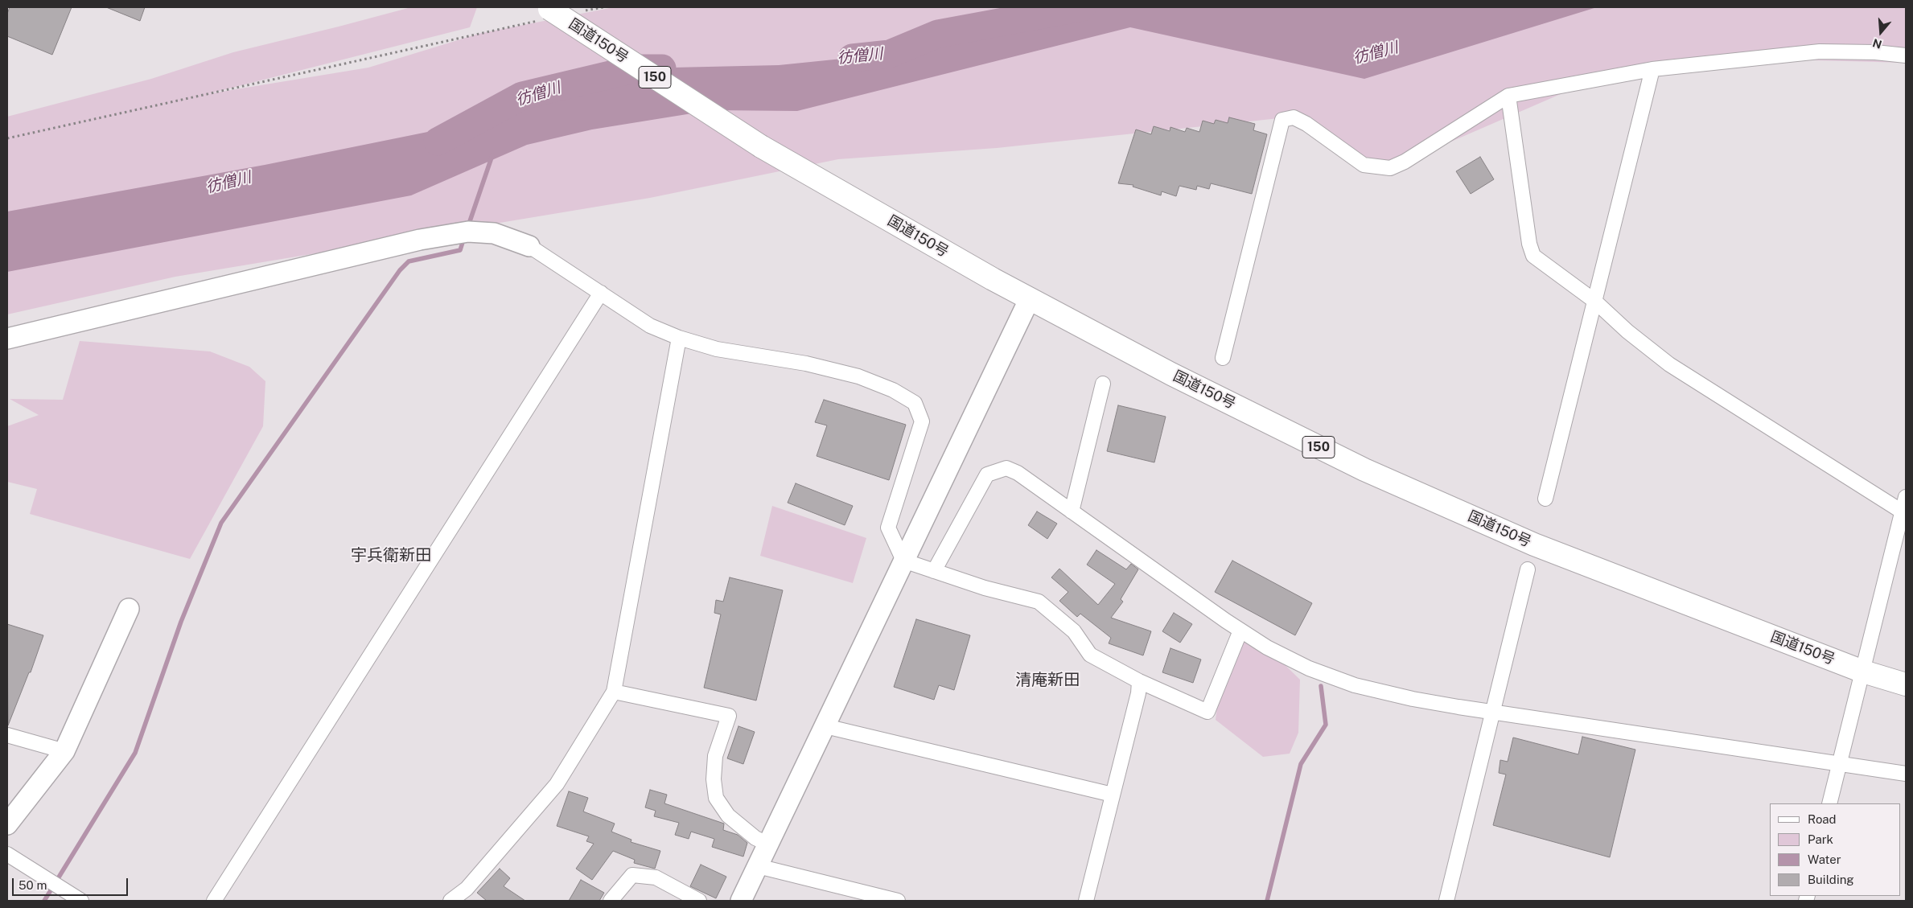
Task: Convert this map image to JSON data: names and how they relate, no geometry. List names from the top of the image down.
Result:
{
  "streets": {
    "highway": ["国道150号", "150"]
  },
  "districts": ["宇兵衛新田", "清庵新田"],
  "water": ["彷僧川"],
  "legend": [
    "Road",
    "Park",
    "Water",
    "Building"
  ],
  "scale_bar": "50 m",
  "north": "bottom"
}
